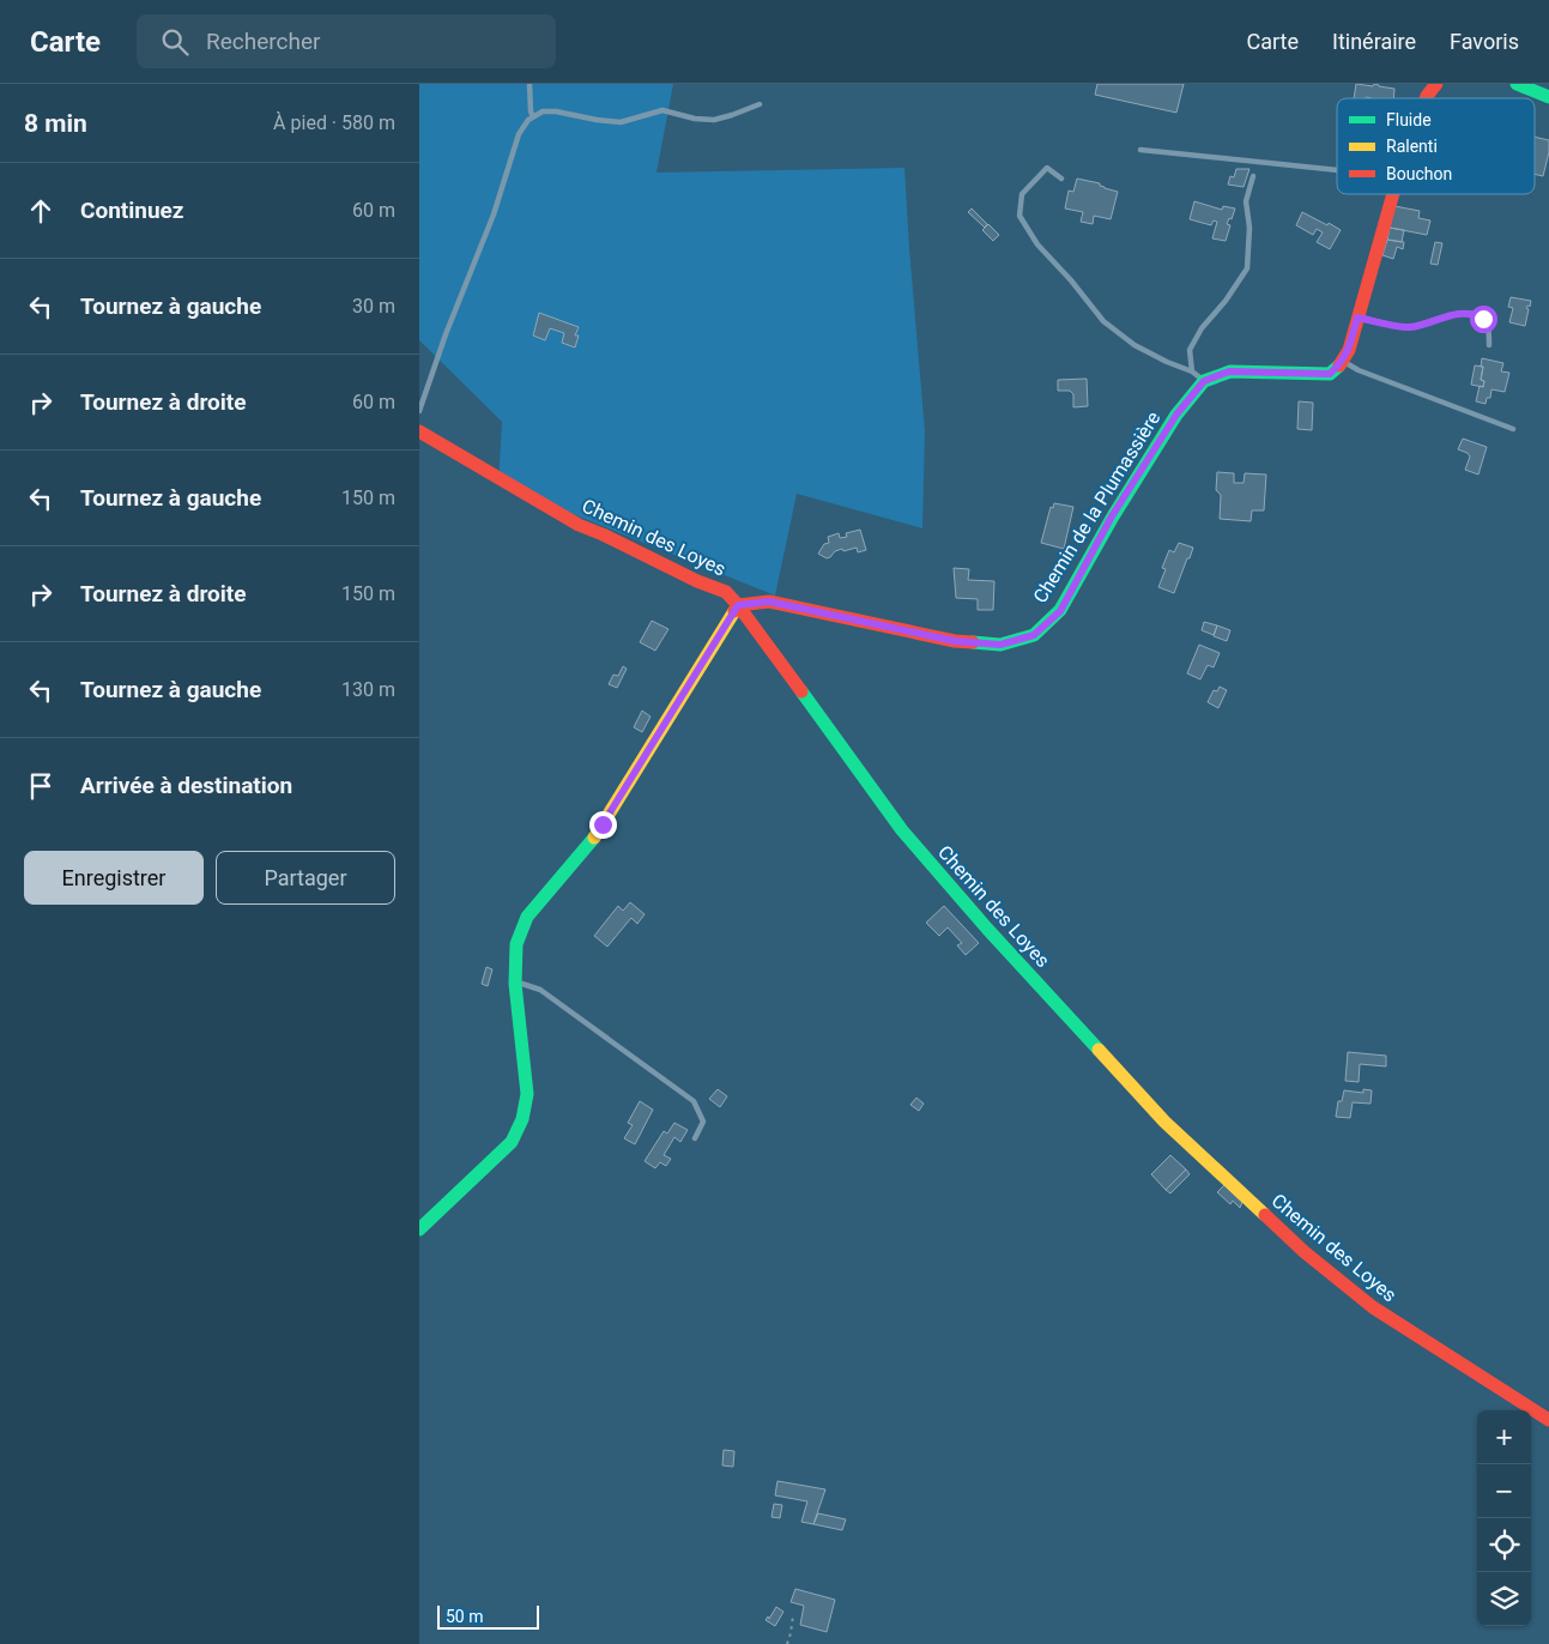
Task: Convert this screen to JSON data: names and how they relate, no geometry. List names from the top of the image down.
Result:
{
  "streets": {
    "street": ["Chemin de la Plumassière", "Chemin des Loyes"]
  },
  "crossings": [
    ["Chemin de la Plumassière", "Chemin des Loyes"]
  ],
  "legend": ["Fluide", "Ralenti", "Bouchon"],
  "scale_bar": "50 m",
  "page": {
    "header": "Carte",
    "search": "Rechercher",
    "nav": ["Carte", "Itinéraire", "Favoris"],
    "heading": ["8 min", "À pied · 580 m"],
    "list": [
      ["Continuez", "60 m"],
      ["Tournez à gauche", "30 m"],
      ["Tournez à droite", "60 m"],
      ["Tournez à gauche", "150 m"],
      ["Tournez à droite", "150 m"],
      ["Tournez à gauche", "130 m"],
      "Arrivée à destination"
    ],
    "buttons": ["Enregistrer", "Partager"],
    "map_buttons": ["+", "−"],
    "scale": "50 m"
  }
}
